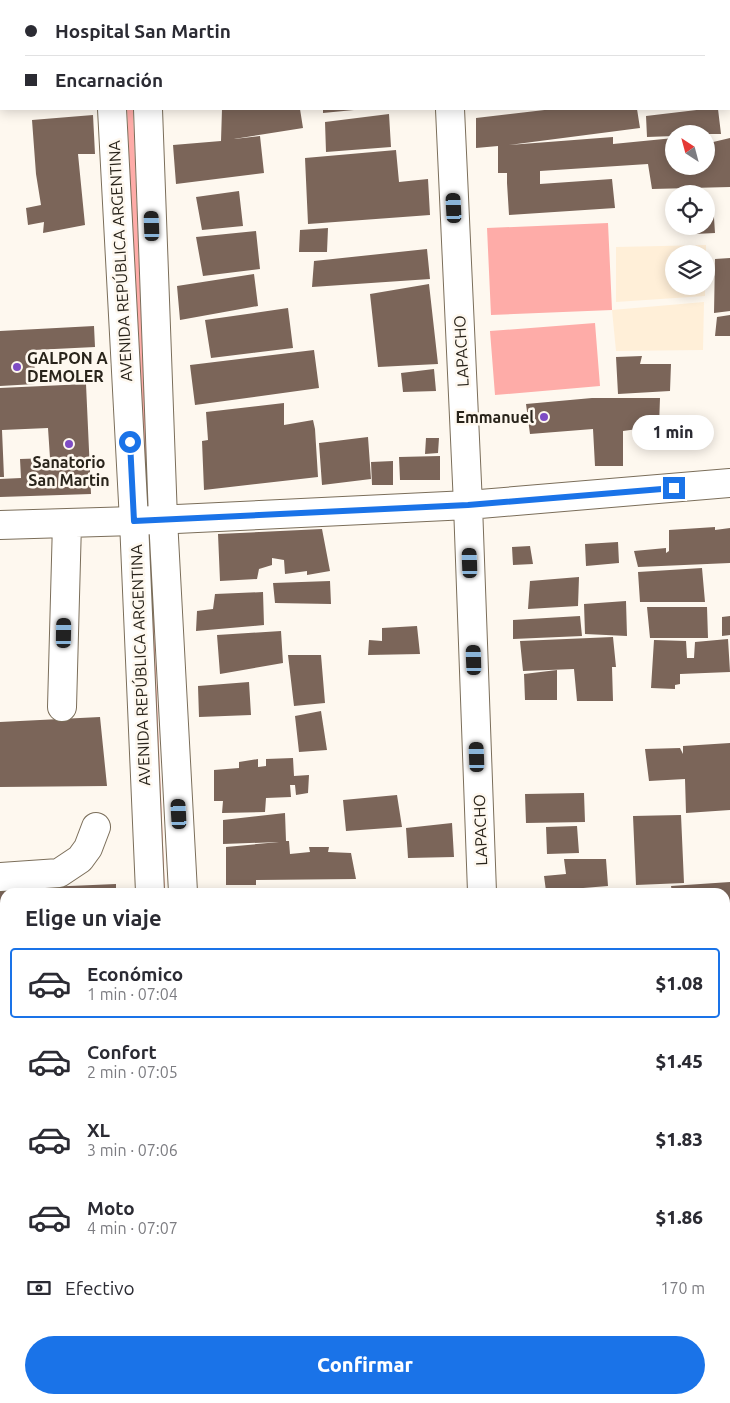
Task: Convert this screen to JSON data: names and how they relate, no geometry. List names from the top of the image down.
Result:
{
  "streets": {
    "main road": ["AVENIDA REPÚBLICA ARGENTINA", "LAPACHO"]
  },
  "places": ["GALPON A DEMOLER", "Emmanuel", "Sanatorio San Martin"],
  "north": "top left",
  "page": {
    "banner": ["Hospital San Martin", "Encarnación"],
    "bubble": "1 min",
    "heading": "Elige un viaje",
    "list": [
      {
        "name": "Económico",
        "note": "1 min · 07:04",
        "value": "$1.08"
      },
      {
        "name": "Confort",
        "note": "2 min · 07:05",
        "value": "$1.45"
      },
      {
        "name": "XL",
        "note": "3 min · 07:06",
        "value": "$1.83"
      },
      {
        "name": "Moto",
        "note": "4 min · 07:07",
        "value": "$1.86"
      }
    ],
    "pay": ["Efectivo", "170 m"],
    "buttons": "Confirmar"
  }
}
